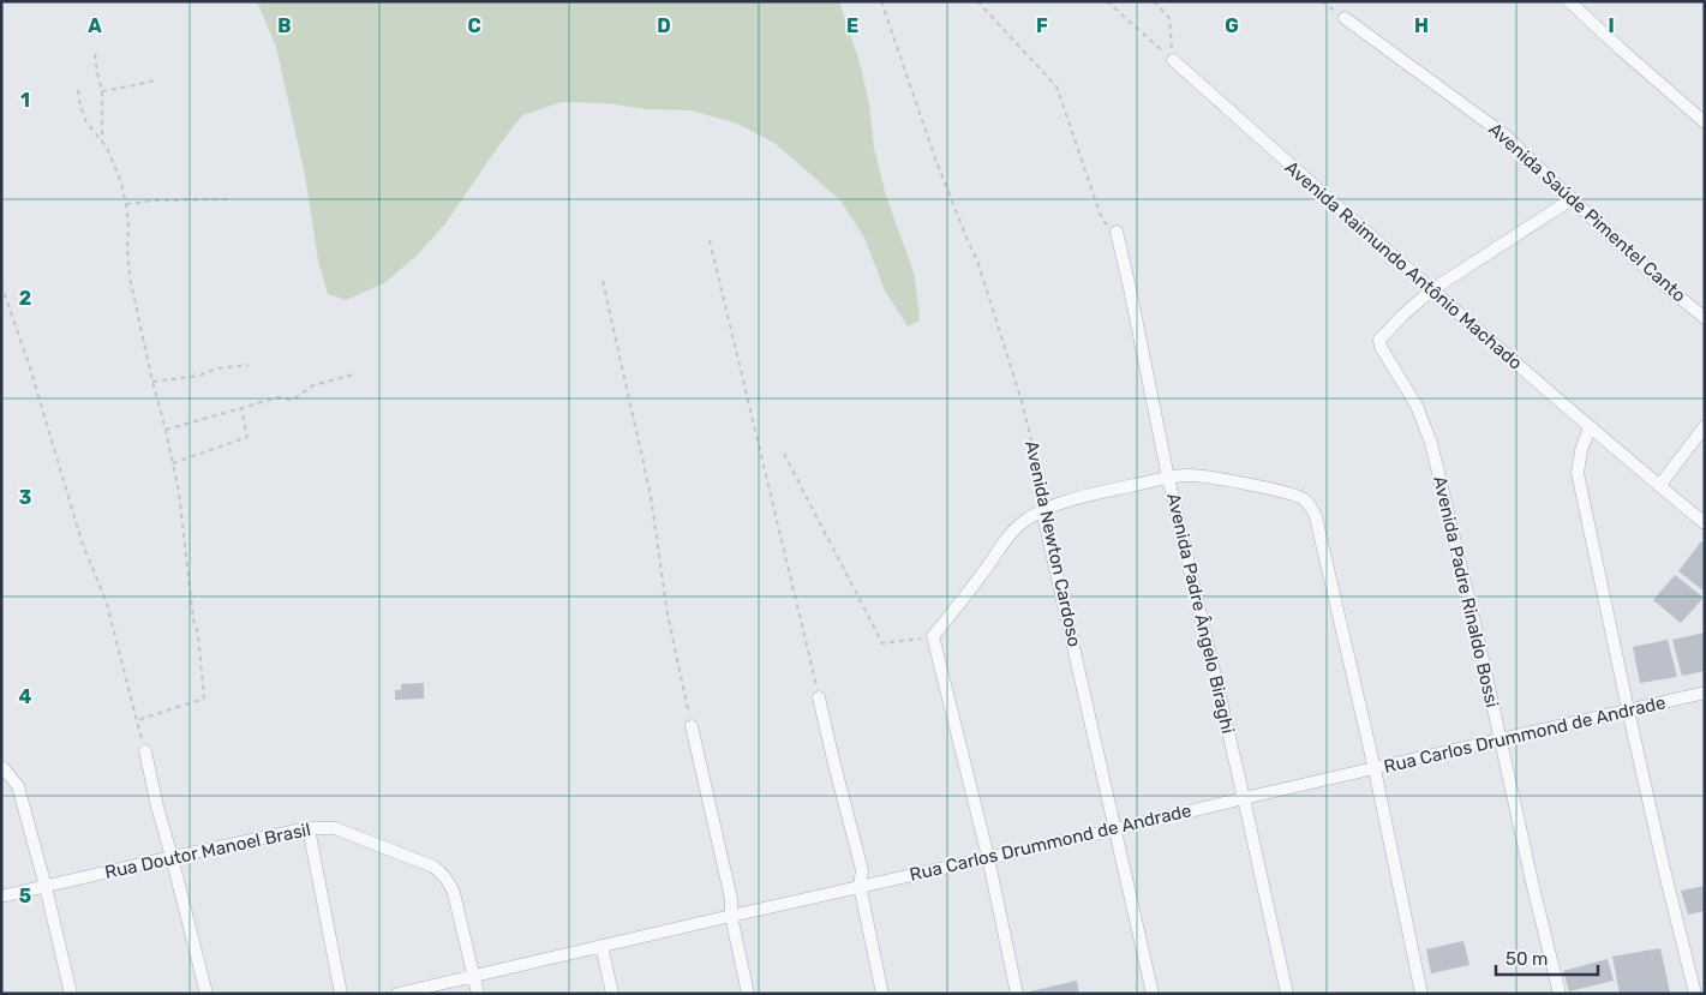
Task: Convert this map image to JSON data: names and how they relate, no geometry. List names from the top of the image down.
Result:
{
  "streets": {
    "street": [
      "Avenida Saúde Pimentel Canto",
      "Avenida Raimundo Antônio Machado",
      "Avenida Newton Cardoso",
      "Avenida Padre Rinaldo Bossi",
      "Avenida Padre Ângelo Biraghi",
      "Rua Carlos Drummond de Andrade",
      "Rua Doutor Manoel Brasil"
    ]
  },
  "crossings": [
    ["Avenida Raimundo Antônio Machado", "Avenida Padre Rinaldo Bossi"],
    ["Avenida Newton Cardoso", "Rua Carlos Drummond de Andrade"],
    ["Avenida Padre Rinaldo Bossi", "Rua Carlos Drummond de Andrade"],
    ["Avenida Padre Ângelo Biraghi", "Rua Carlos Drummond de Andrade"],
    ["Rua Carlos Drummond de Andrade", "Rua Doutor Manoel Brasil"]
  ],
  "scale_bar": "50 m",
  "grid": {
    "columns": [
      "A",
      "B",
      "C",
      "D",
      "E",
      "F",
      "G",
      "H",
      "I"
    ],
    "rows": [
      "1",
      "2",
      "3",
      "4",
      "5"
    ]
  }
}
